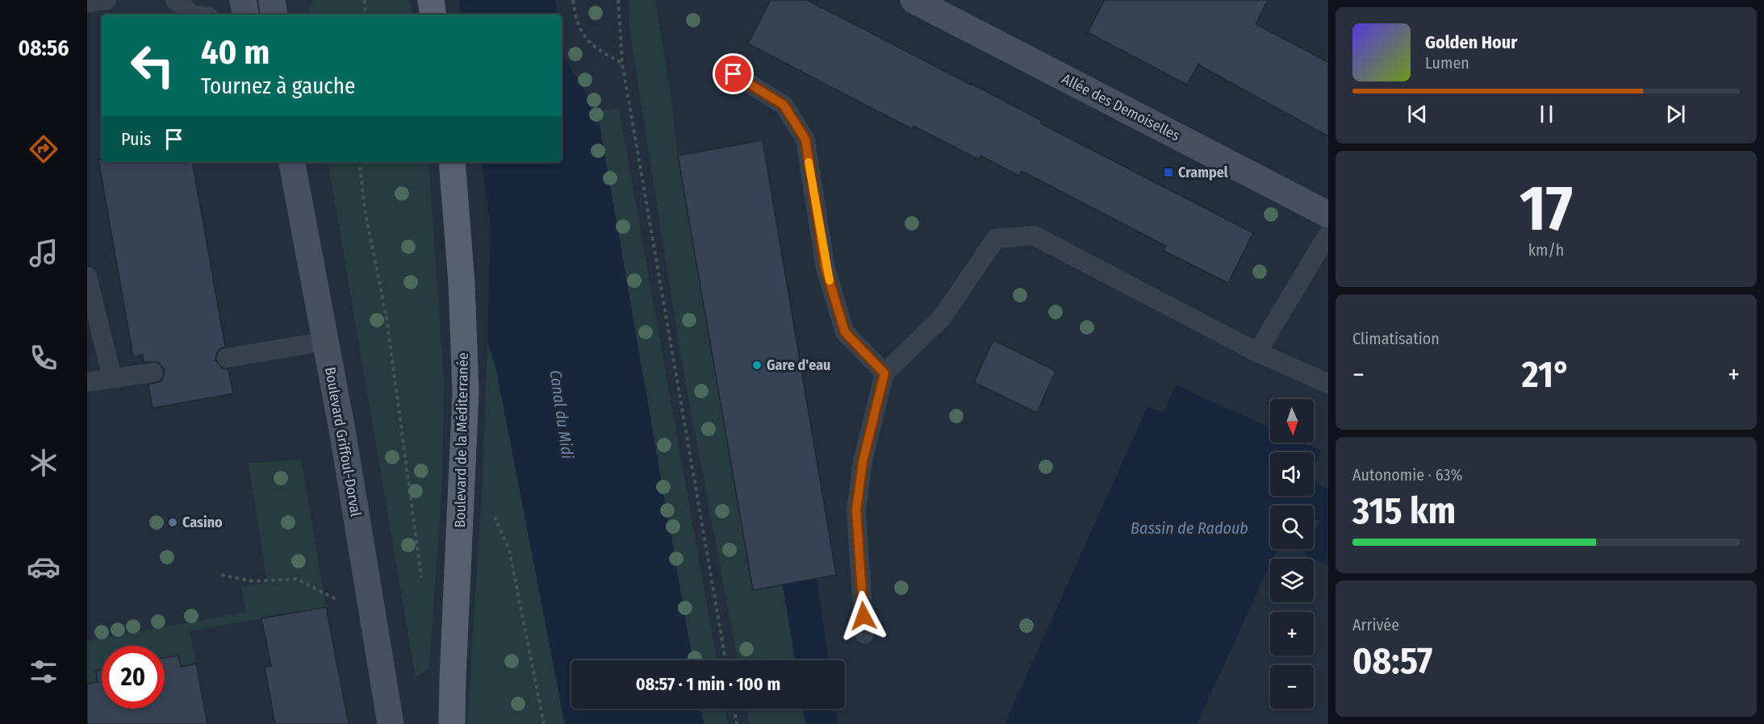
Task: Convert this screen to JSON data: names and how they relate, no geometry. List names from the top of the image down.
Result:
{
  "streets": {
    "main road": ["Allée des Demoiselles", "Boulevard de la Méditerranée", "Boulevard Griffoul-Dorval"]
  },
  "water": ["Canal du Midi", "Bassin de Radoub"],
  "places": {
    "transit": ["Crampel"],
    "other": ["Gare d'eau", "Casino"]
  },
  "north": "bottom",
  "page": {
    "tabs": "08:56",
    "turn": ["40 m", "Tournez à gauche"],
    "song": ["Golden Hour", "Lumen"],
    "then": "Puis",
    "tile": [
      ["17", "km/h"],
      "Climatisation",
      ["Autonomie · 63%", "315 km"],
      ["Arrivée", "08:57"]
    ],
    "heat": ["−", "21°", "+"],
    "map_buttons": ["+", "−"],
    "limit": "20",
    "trip": "08:57 · 1 min · 100 m"
  }
}
